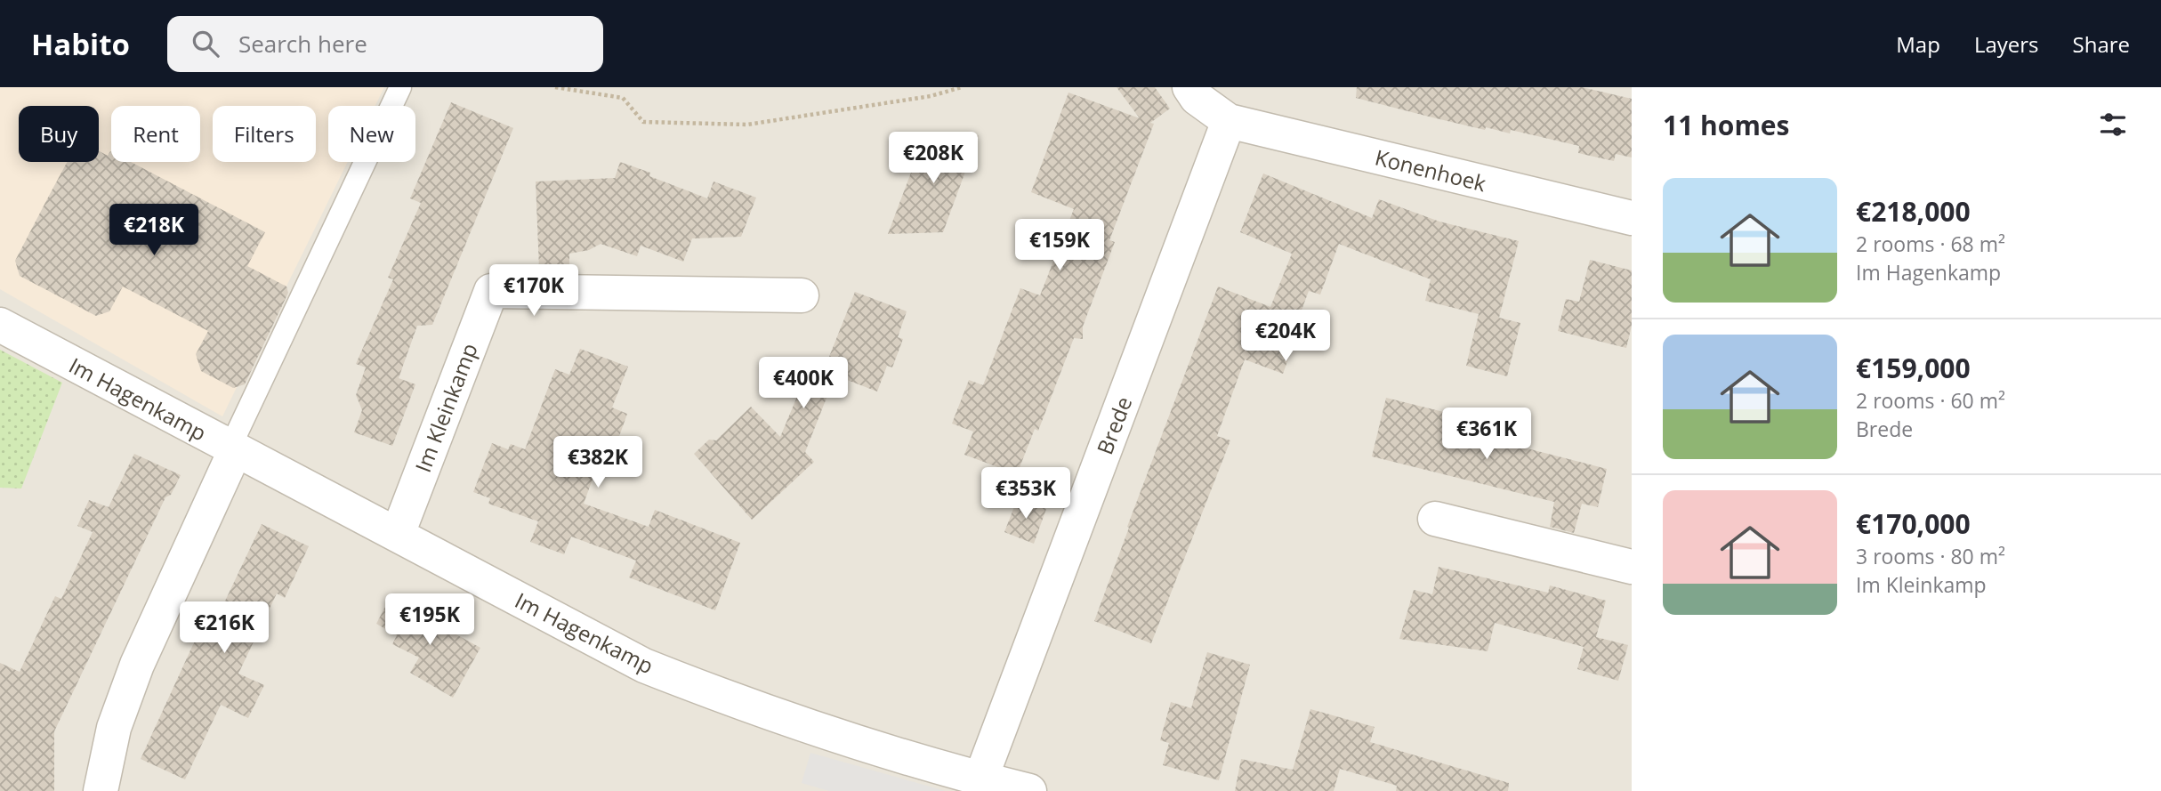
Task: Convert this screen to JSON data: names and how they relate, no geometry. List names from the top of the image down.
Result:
{
  "streets": {
    "street": [
      "Konenhoek",
      "Im Hagenkamp",
      "Im Kleinkamp",
      "Brede"
    ]
  },
  "crossings": [
    ["Konenhoek", "Brede"],
    ["Im Hagenkamp", "Im Kleinkamp"],
    ["Im Hagenkamp", "Brede"]
  ],
  "page": {
    "header": "Habito",
    "search": "Search here",
    "nav": ["Map", "Layers", "Share"],
    "heading": "11 homes",
    "chip": [
      "Buy",
      "Rent",
      "Filters",
      "New"
    ],
    "price": [
      "€208K",
      "€218K",
      "€159K",
      "€170K",
      "€204K",
      "€400K",
      "€361K",
      "€382K",
      "€353K",
      "€195K",
      "€216K"
    ],
    "list": [
      {
        "name": "€218,000",
        "note": "2 rooms · 68 m² · Im Hagenkamp"
      },
      {
        "name": "€159,000",
        "note": "2 rooms · 60 m² · Brede"
      },
      {
        "name": "€170,000",
        "note": "3 rooms · 80 m² · Im Kleinkamp"
      }
    ]
  }
}
